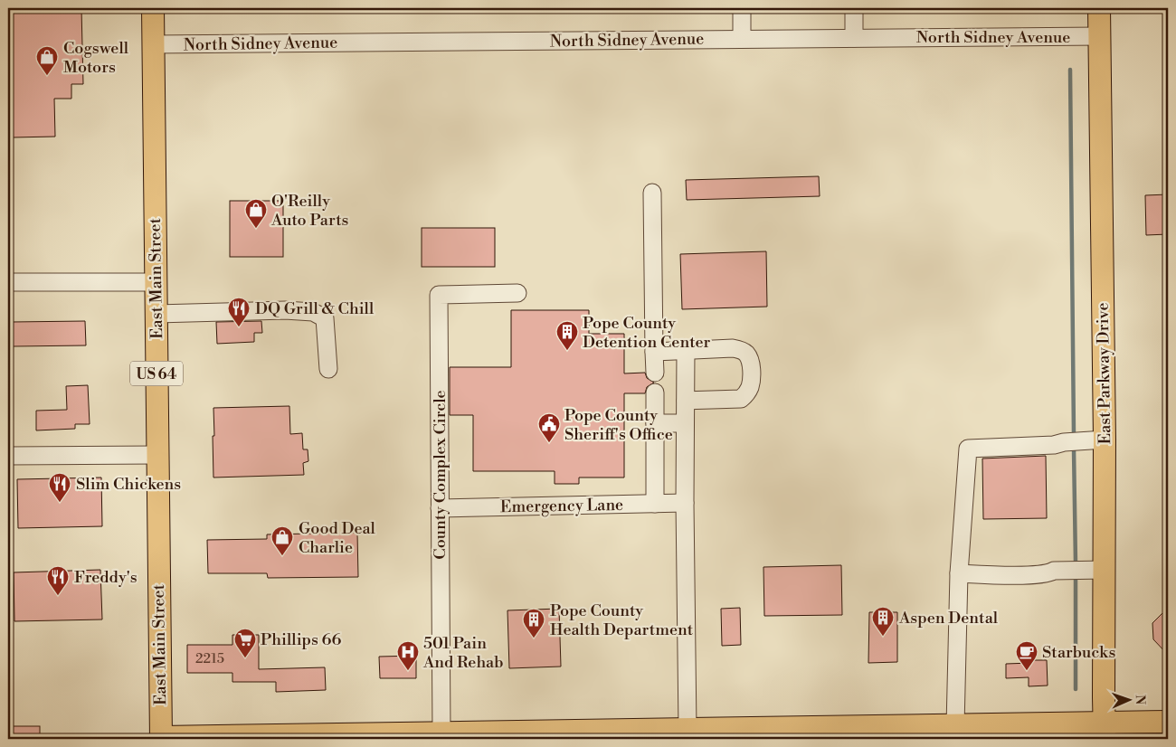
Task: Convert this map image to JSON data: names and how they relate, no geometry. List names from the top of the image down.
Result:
{
  "streets": {
    "main road": ["East Main Street", "US 64", "East Parkway Drive"],
    "street": ["North Sidney Avenue", "County Complex Circle", "Emergency Lane"]
  },
  "crossings": [
    ["North Sidney Avenue", "East Main Street"],
    ["North Sidney Avenue", "East Parkway Drive"],
    ["County Complex Circle", "Emergency Lane"]
  ],
  "places": {
    "shop": ["Cogswell Motors", "O'Reilly Auto Parts", "Good Deal Charlie"],
    "restaurant": ["DQ Grill & Chill", "Slim Chickens", "Freddy's"],
    "building": ["Pope County Detention Center", "Aspen Dental", "Pope County Health Department"],
    "public building": ["Pope County Sheriff's Office"],
    "supermarket": ["Phillips 66"],
    "hospital": ["501 Pain And Rehab"],
    "cafe": ["Starbucks"]
  },
  "house_numbers": ["2215"],
  "north": "right"
}
